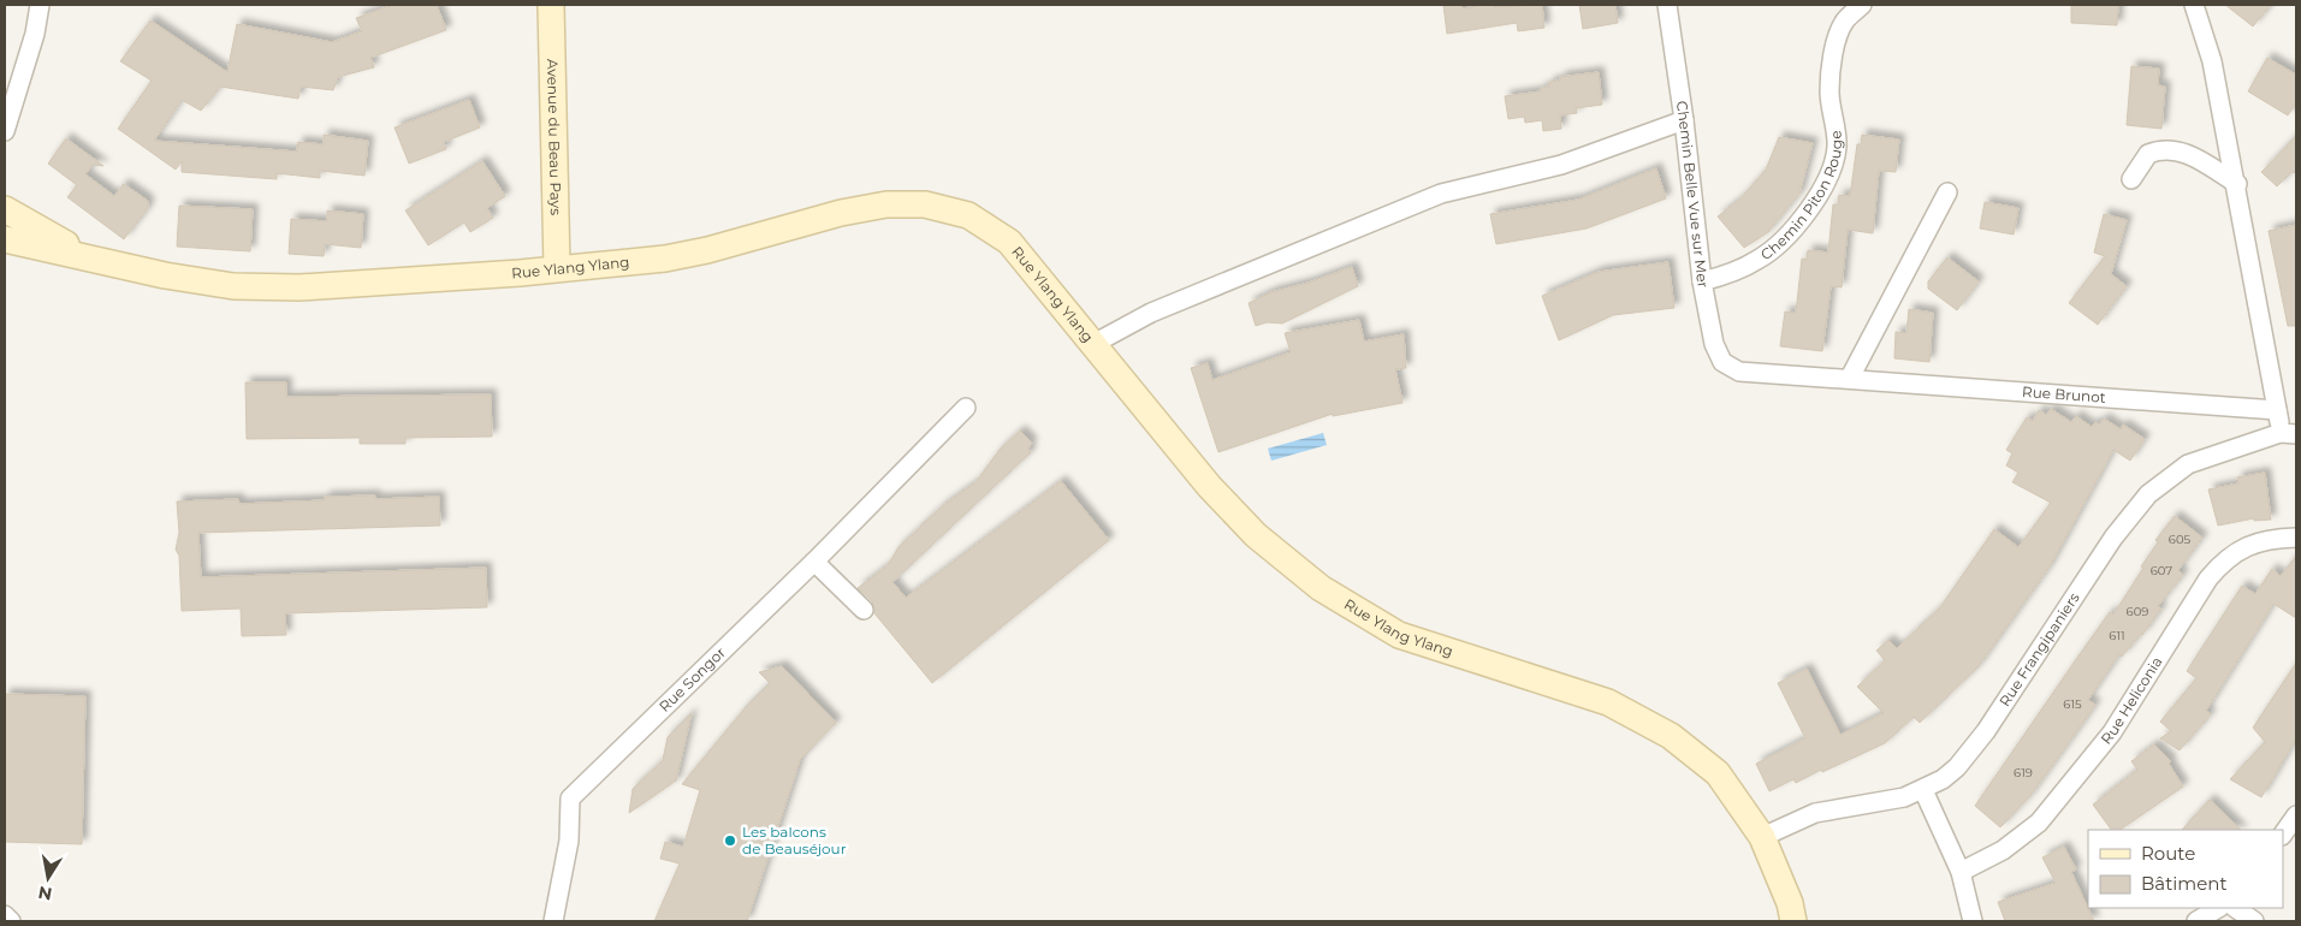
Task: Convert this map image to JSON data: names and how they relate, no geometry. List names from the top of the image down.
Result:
{
  "streets": {
    "street": [
      "Avenue du Beau Pays",
      "Chemin Piton Rouge",
      "Chemin Belle Vue sur Mer",
      "Rue Ylang Ylang",
      "Rue Brunot",
      "Rue Frangipaniers",
      "Rue Songor",
      "Rue Heliconia"
    ]
  },
  "crossings": [
    ["Avenue du Beau Pays", "Rue Ylang Ylang"],
    ["Chemin Piton Rouge", "Chemin Belle Vue sur Mer"],
    ["Chemin Belle Vue sur Mer", "Rue Brunot"],
    ["Rue Ylang Ylang", "Rue Frangipaniers"]
  ],
  "places": ["Les balcons de Beauséjour"],
  "house_numbers": [
    "605",
    "607",
    "609",
    "611",
    "615",
    "619"
  ],
  "legend": ["Route", "Bâtiment"],
  "north": "bottom"
}
